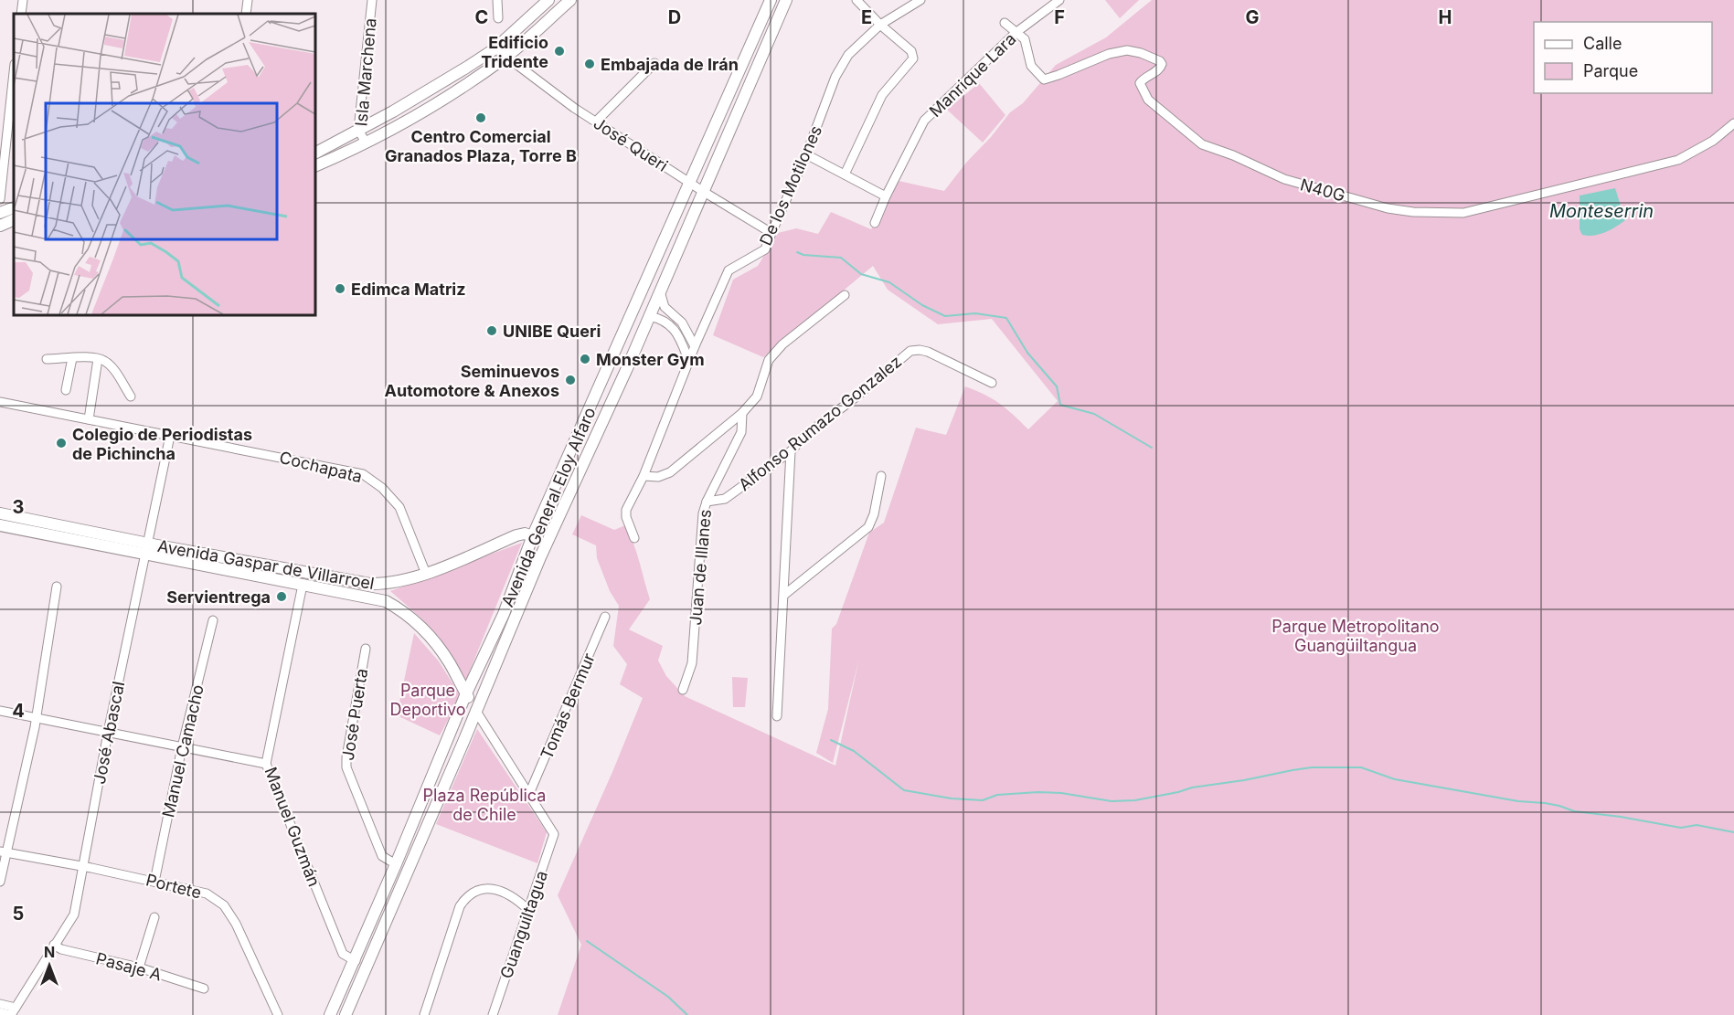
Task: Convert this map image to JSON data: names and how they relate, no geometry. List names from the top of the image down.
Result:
{
  "streets": {
    "main road": ["Avenida General Eloy Alfaro", "Avenida Gaspar de Villarroel"],
    "street": [
      "Isla Marchena",
      "Manrique Lara",
      "José Queri",
      "De los Motilones",
      "N40G",
      "Alfonso Rumazo Gonzalez",
      "Cochapata",
      "Juan de Illanes",
      "Tomás Bermur",
      "José Puerta",
      "José Abascal",
      "Manuel Camacho",
      "Manuel Guzmán",
      "Portete",
      "Guanguiltagua",
      "Pasaje A"
    ]
  },
  "crossings": [
    ["Manrique Lara", "N40G"],
    ["José Queri", "De los Motilones"],
    ["José Queri", "Avenida General Eloy Alfaro"],
    ["Alfonso Rumazo Gonzalez", "Juan de Illanes"],
    ["Cochapata", "Avenida Gaspar de Villarroel"],
    ["Cochapata", "José Abascal"],
    ["Avenida General Eloy Alfaro", "Avenida Gaspar de Villarroel"],
    ["Avenida General Eloy Alfaro", "José Puerta"],
    ["Avenida General Eloy Alfaro", "Manuel Guzmán"],
    ["Avenida Gaspar de Villarroel", "José Abascal"],
    ["Avenida Gaspar de Villarroel", "Manuel Guzmán"],
    ["Tomás Bermur", "Guanguiltagua"],
    ["José Abascal", "Portete"],
    ["José Abascal", "Pasaje A"],
    ["Manuel Camacho", "Portete"]
  ],
  "water": ["Monteserrin"],
  "parks": ["Parque Metropolitano Guangüiltangua", "Parque Deportivo", "Plaza República de Chile"],
  "places": [
    "Edificio Tridente",
    "Embajada de Irán",
    "Centro Comercial Granados Plaza, Torre B",
    "Edimca Matriz",
    "UNIBE Queri",
    "Monster Gym",
    "Seminuevos Automotore & Anexos",
    "Colegio de Periodistas de Pichincha",
    "Servientrega"
  ],
  "legend": ["Calle", "Parque"],
  "north": "top",
  "grid": {
    "columns": [
      "C",
      "D",
      "E",
      "F",
      "G",
      "H"
    ],
    "rows": ["3", "4", "5"]
  }
}
